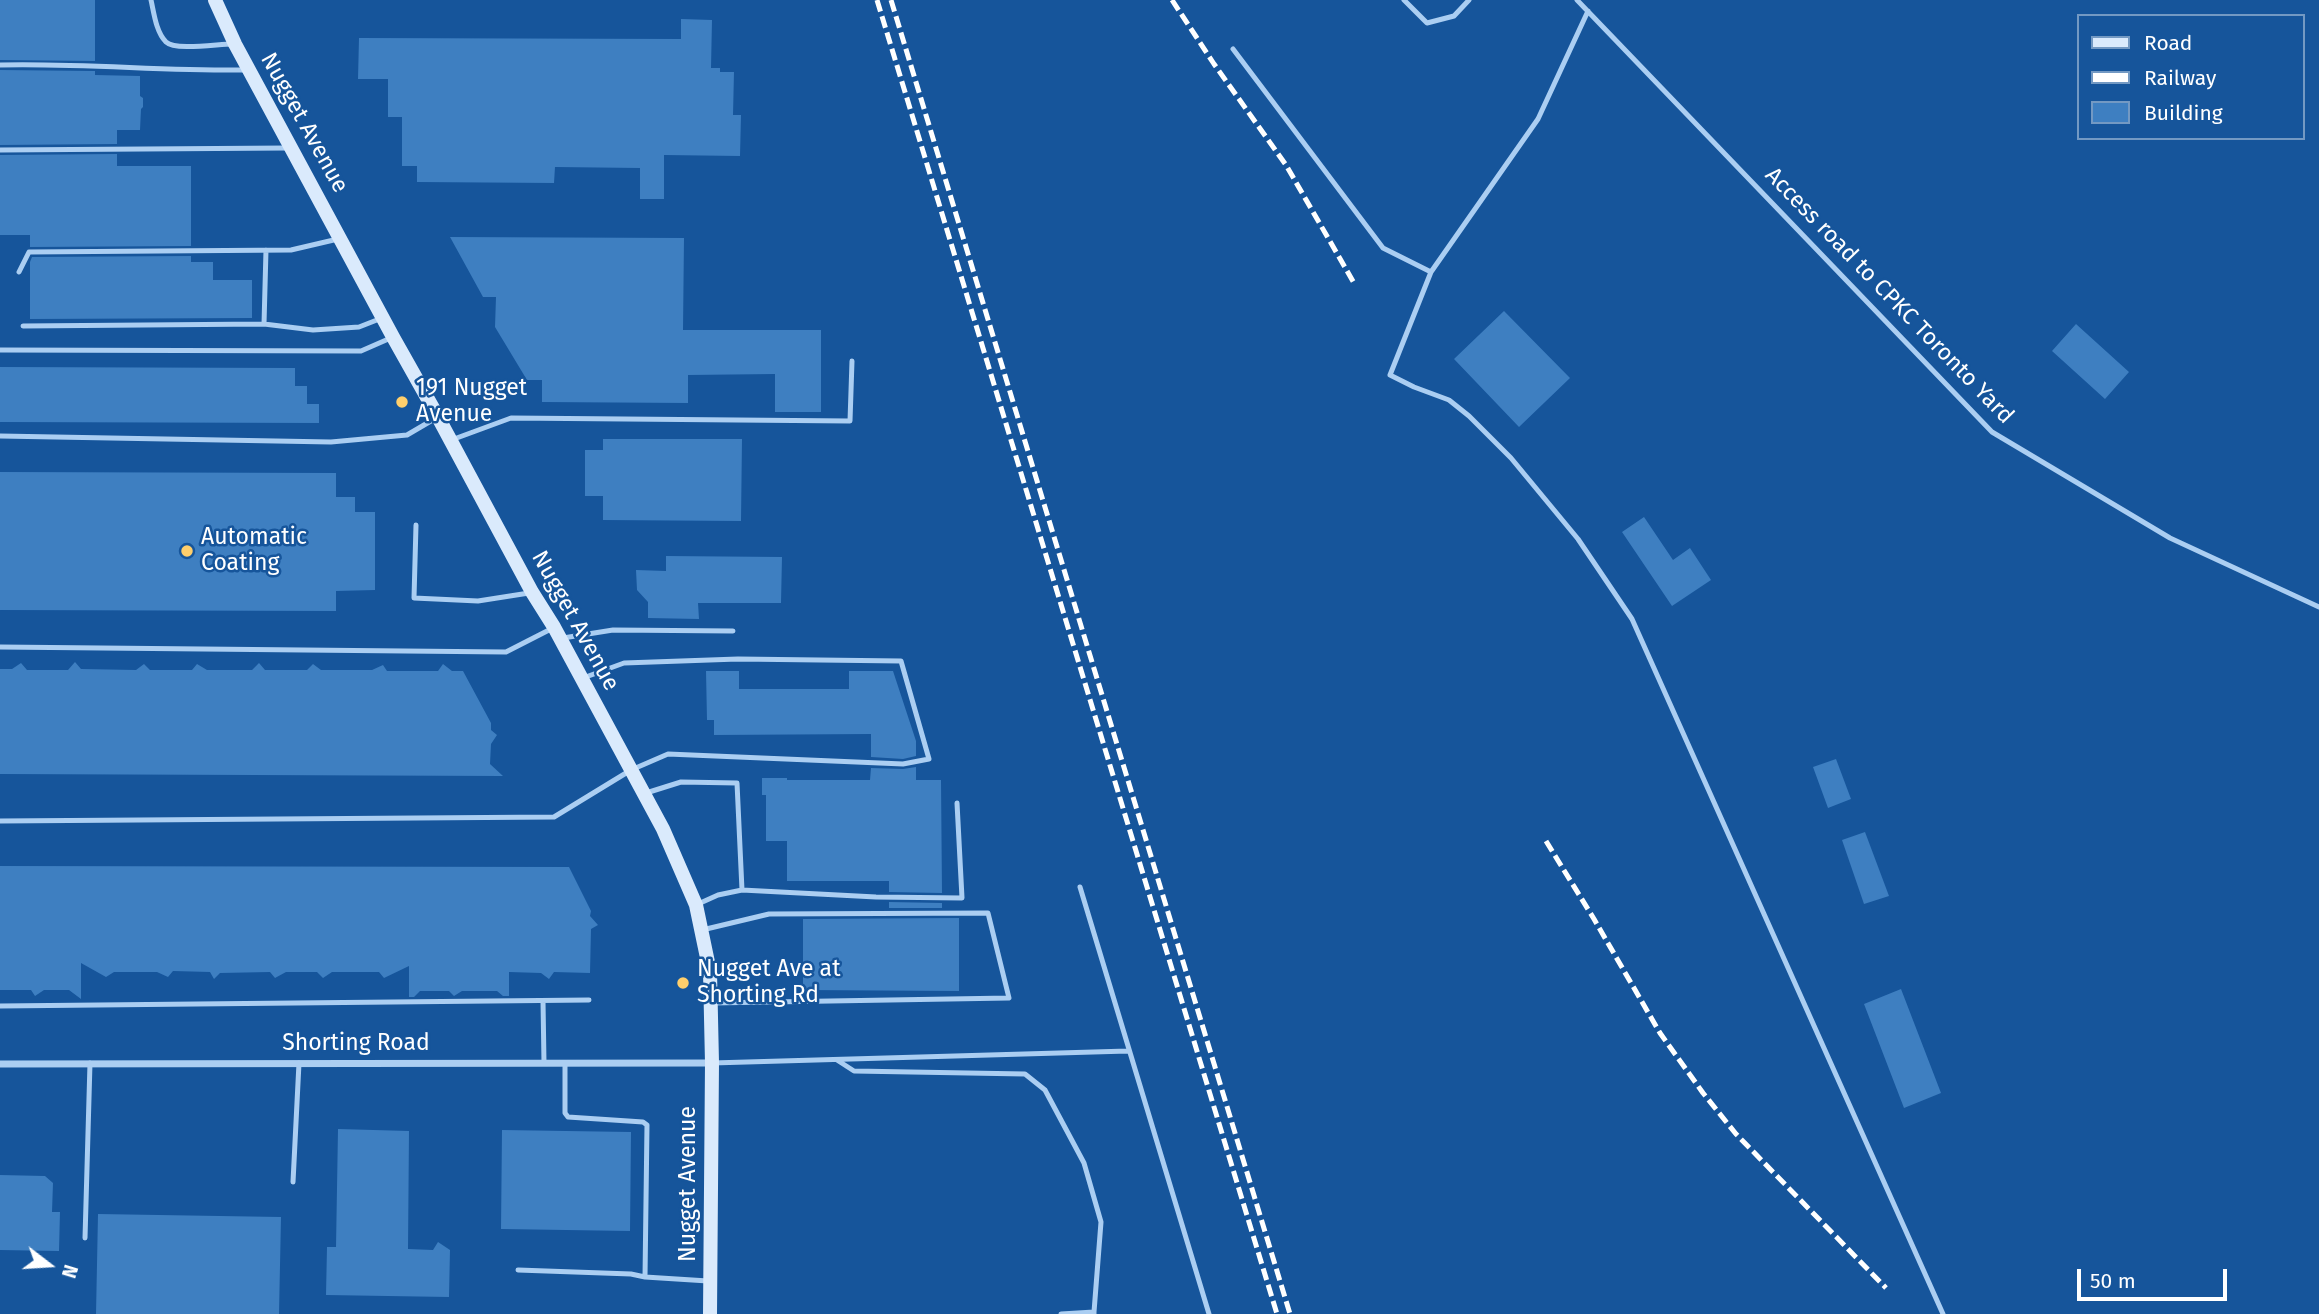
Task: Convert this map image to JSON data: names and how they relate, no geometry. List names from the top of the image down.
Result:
{
  "streets": {
    "street": ["Nugget Avenue", "Shorting Road"],
    "lane": ["Access road to CPKC Toronto Yard"]
  },
  "crossings": [
    ["Nugget Avenue", "Shorting Road"]
  ],
  "places": ["191 Nugget Avenue", "Automatic Coating", "Nugget Ave at Shorting Rd"],
  "legend": ["Road", "Railway", "Building"],
  "scale_bar": "50 m",
  "north": "right"
}
